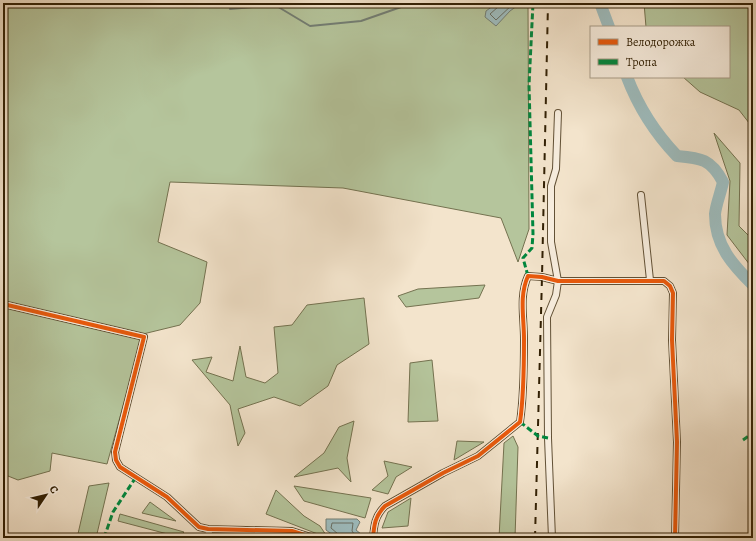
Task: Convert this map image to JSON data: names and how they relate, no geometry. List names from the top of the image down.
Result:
{
  "legend": ["Велодорожка", "Тропа"],
  "north": "top right"
}
